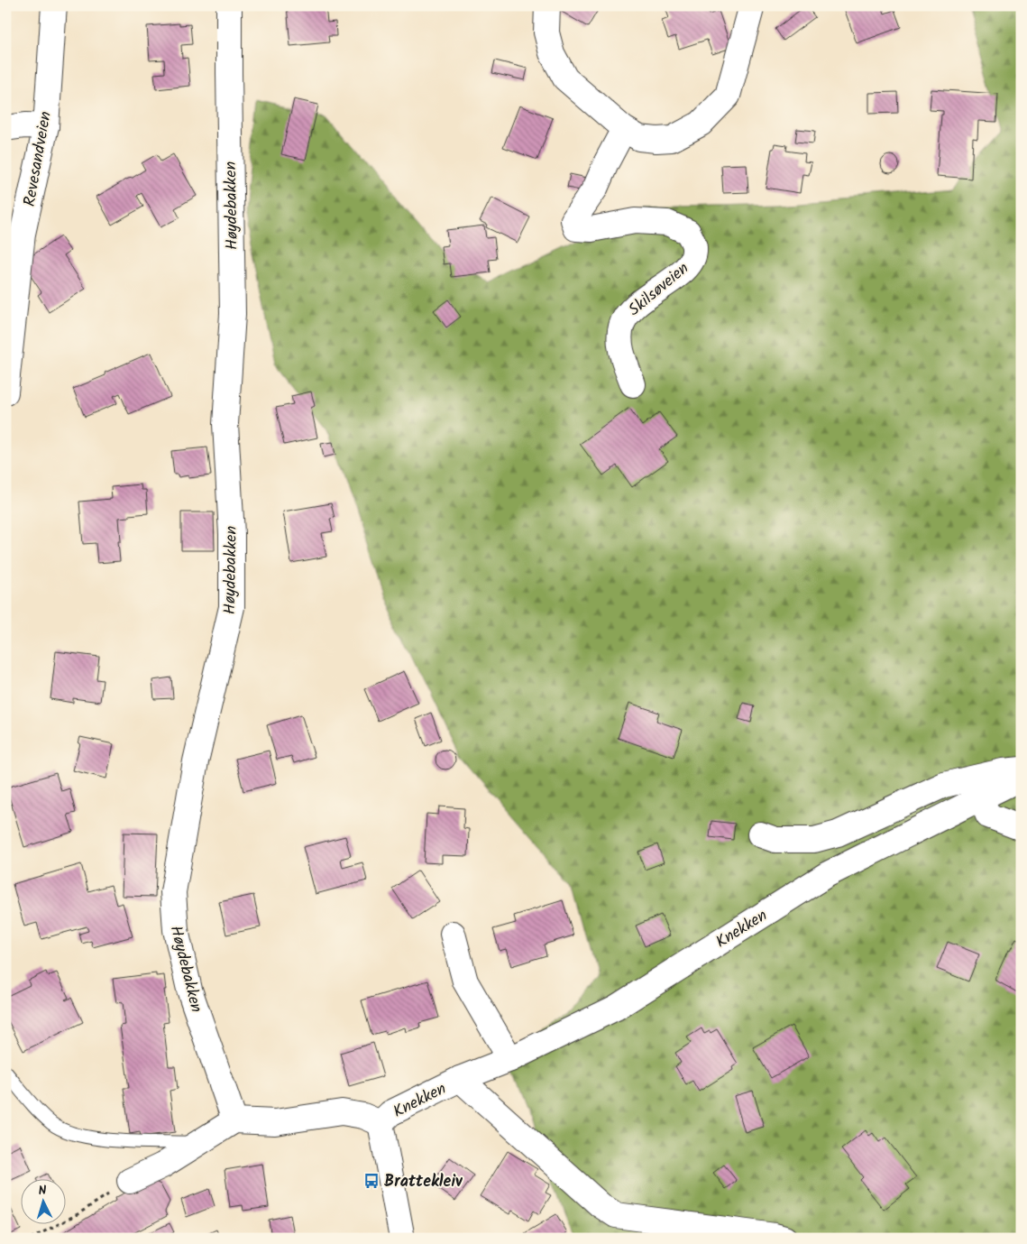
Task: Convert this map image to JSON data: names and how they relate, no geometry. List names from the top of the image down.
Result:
{
  "streets": {
    "street": [
      "Revesandveien",
      "Høydebakken",
      "Skilsøveien",
      "Knekken"
    ]
  },
  "places": {
    "bus stop": ["Brattekleiv"]
  },
  "north": "top"
}
